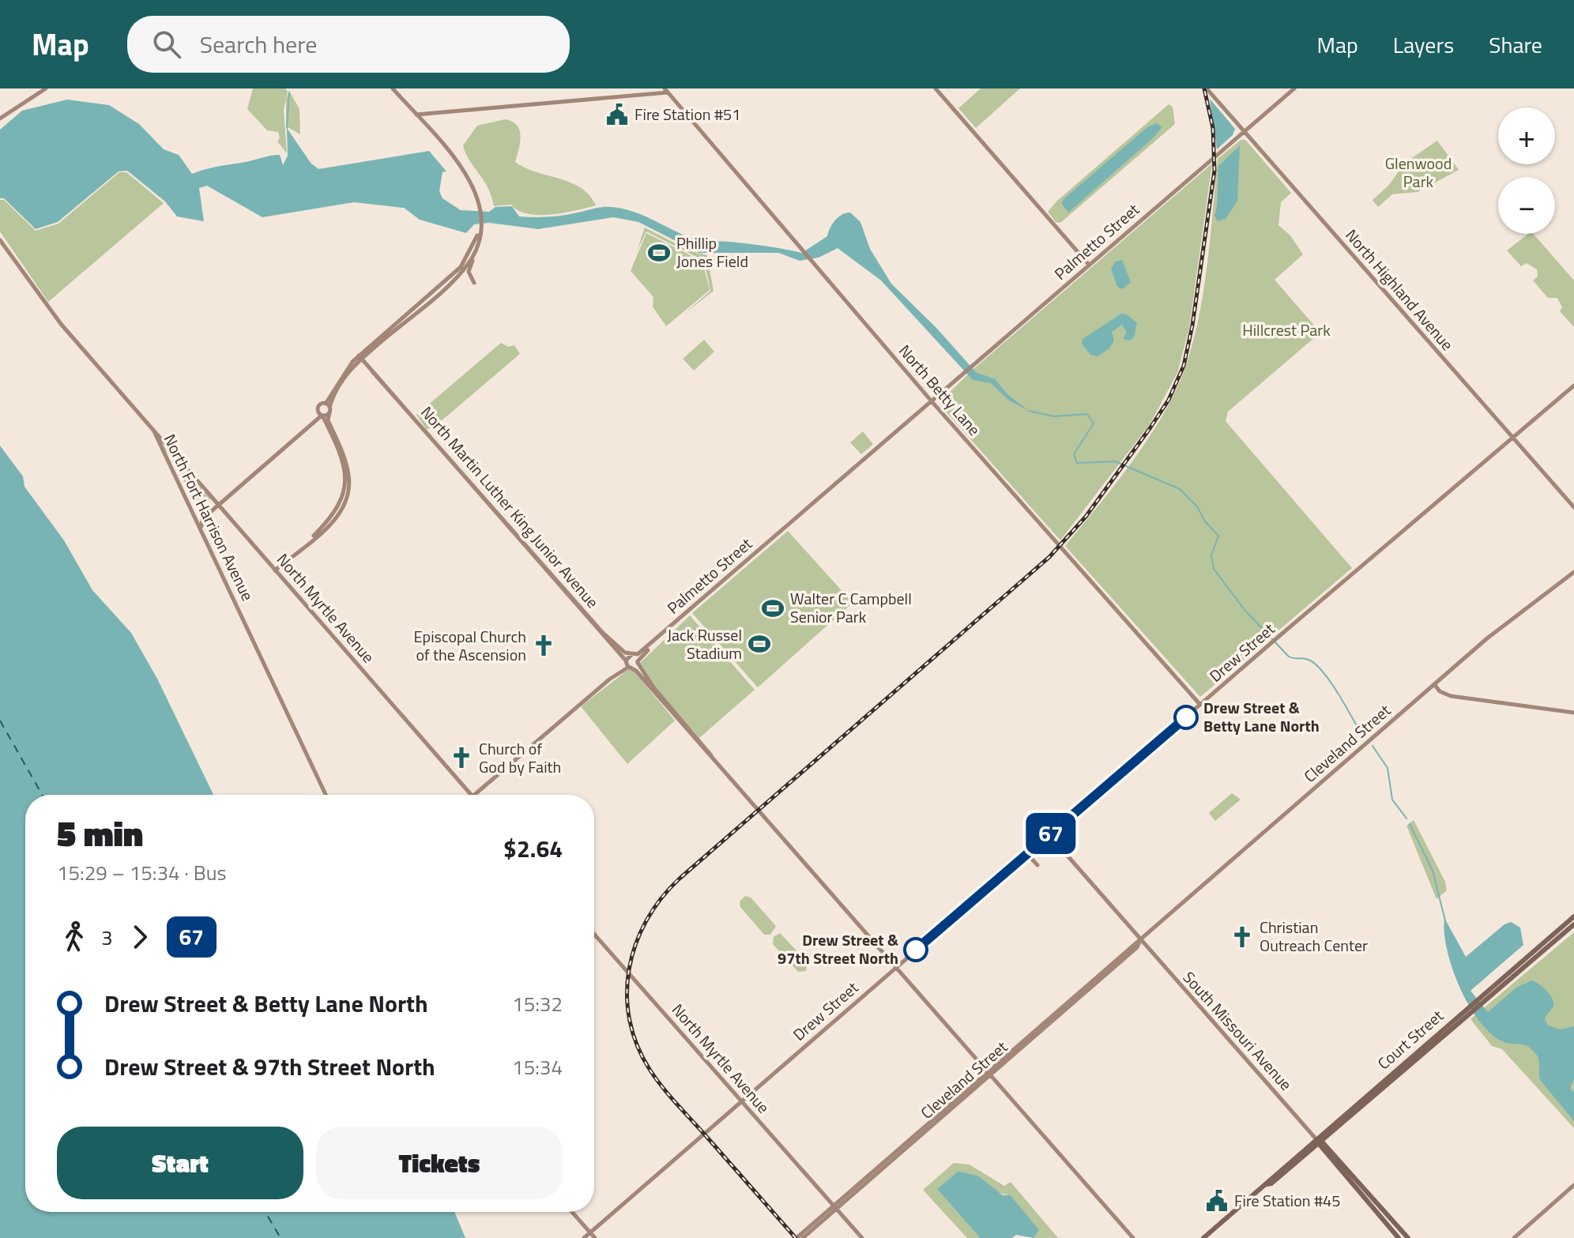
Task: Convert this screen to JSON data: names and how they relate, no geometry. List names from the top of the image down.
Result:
{
  "streets": {
    "main road": ["South Missouri Avenue", "Court Street"],
    "street": [
      "Palmetto Street",
      "North Highland Avenue",
      "North Betty Lane",
      "North Martin Luther King Junior Avenue",
      "North Fort Harrison Avenue",
      "North Myrtle Avenue",
      "Drew Street",
      "Cleveland Street"
    ]
  },
  "crossings": [
    ["Palmetto Street", "North Highland Avenue"],
    ["Palmetto Street", "North Betty Lane"],
    ["Palmetto Street", "North Martin Luther King Junior Avenue"],
    ["North Highland Avenue", "Drew Street"],
    ["North Betty Lane", "Drew Street"],
    ["North Fort Harrison Avenue", "North Myrtle Avenue"],
    ["North Myrtle Avenue", "Drew Street"],
    ["North Myrtle Avenue", "Cleveland Street"],
    ["Drew Street", "South Missouri Avenue"],
    ["Cleveland Street", "South Missouri Avenue"],
    ["South Missouri Avenue", "Court Street"]
  ],
  "parks": ["Glenwood Park", "Hillcrest Park"],
  "places": {
    "public building": ["Fire Station #51", "Fire Station #45"],
    "sports": ["Phillip Jones Field", "Walter C Campbell Senior Park", "Jack Russel Stadium"],
    "church": ["Episcopal Church of the Ascension", "Church of God by Faith", "Christian Outreach Center"],
    "other": ["Drew Street & Betty Lane North", "Drew Street & 97th Street North"]
  },
  "lines": ["bus line 67"],
  "page": {
    "header": "Map",
    "search": "Search here",
    "nav": ["Map", "Layers", "Share"],
    "on_map": "67",
    "map_buttons": ["+", "−"],
    "heading": ["5 min", "15:29 – 15:34 · Bus", "$2.64"],
    "legs": ["3", "67"],
    "list": [
      {
        "name": "Drew Street & Betty Lane North",
        "value": "15:32"
      },
      {
        "name": "Drew Street & 97th Street North",
        "value": "15:34"
      }
    ],
    "buttons": ["Start", "Tickets"]
  }
}
